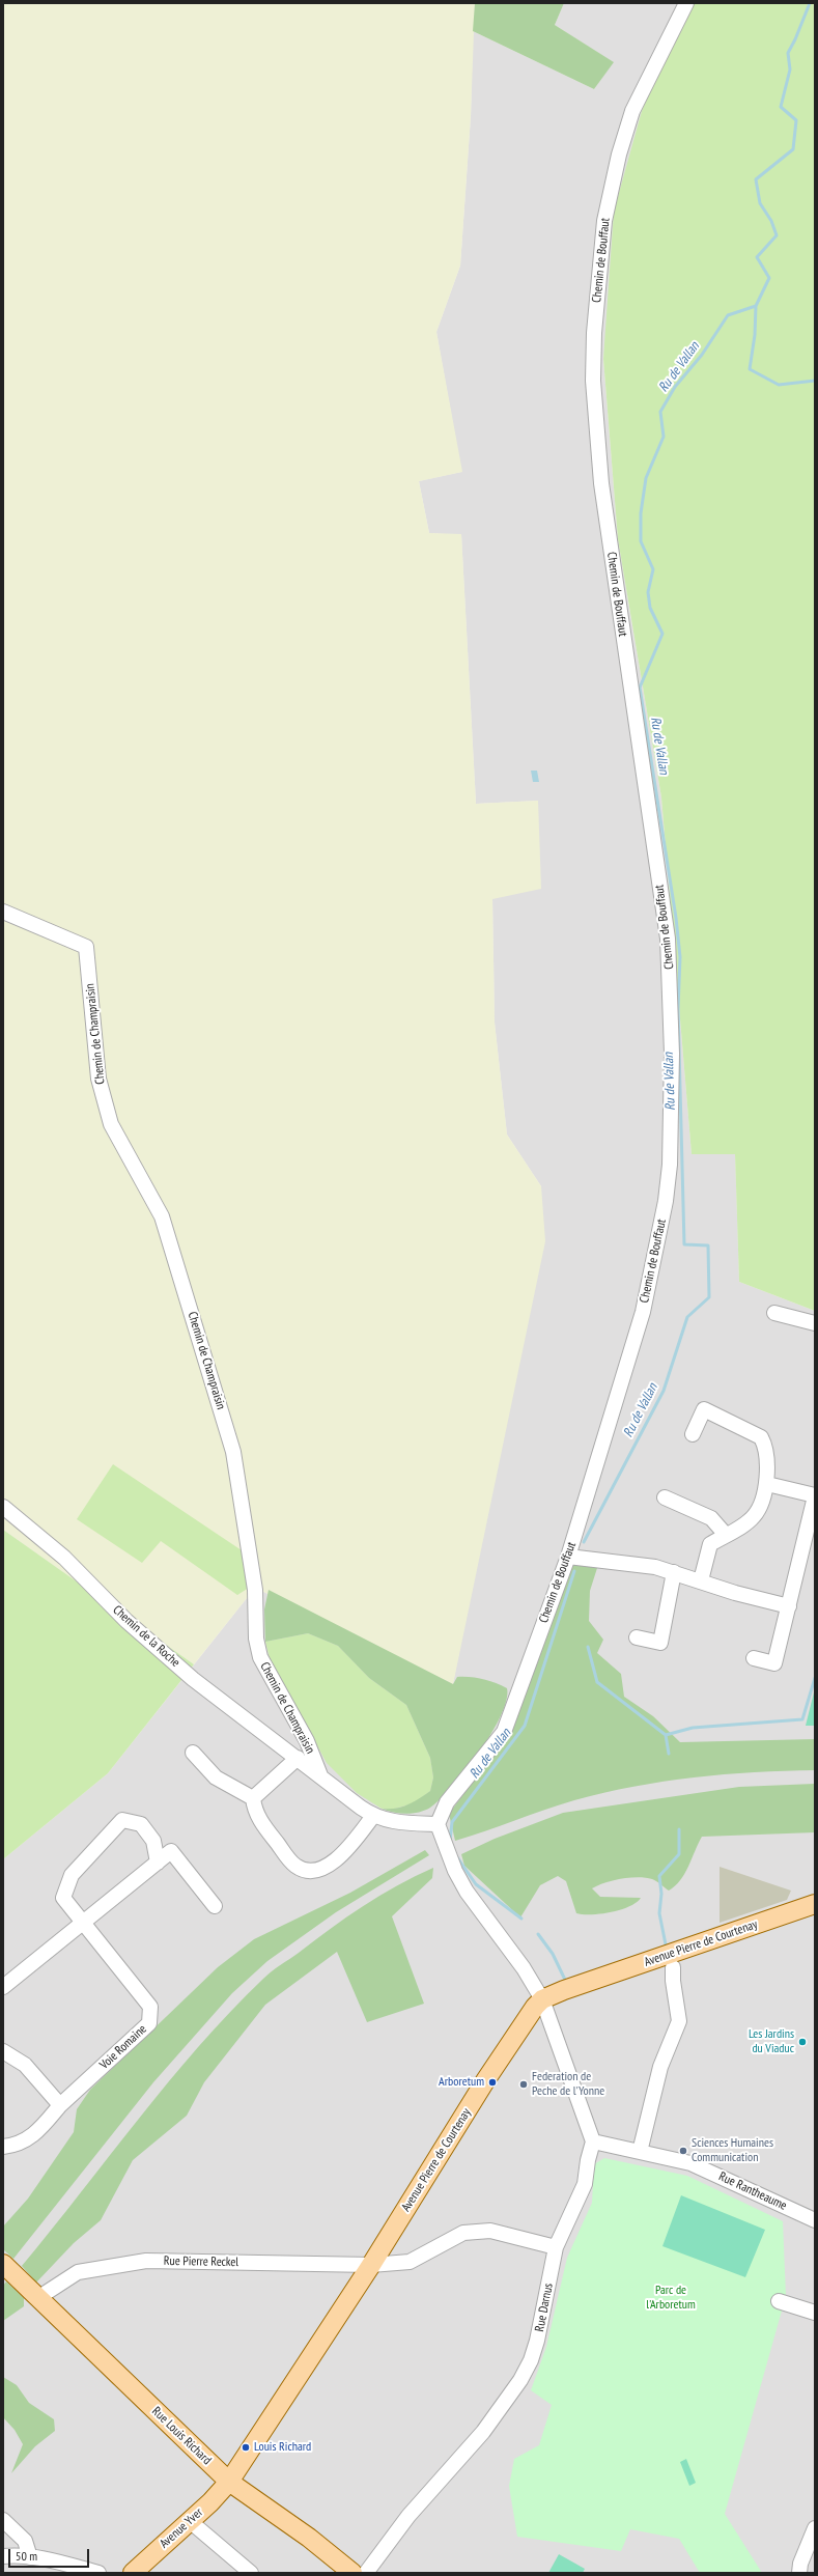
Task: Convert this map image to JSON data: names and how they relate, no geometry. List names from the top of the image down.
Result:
{
  "streets": {
    "main road": ["Avenue Pierre de Courtenay", "Rue Louis Richard", "Avenue Yver"],
    "street": [
      "Chemin de Bouffaut",
      "Chemin de Champraisin",
      "Chemin de la Roche",
      "Voie Romaine",
      "Rue Rantheaume",
      "Rue Pierre Reckel",
      "Rue Darnus"
    ]
  },
  "crossings": [
    ["Chemin de Bouffaut", "Chemin de la Roche"],
    ["Chemin de Champraisin", "Chemin de la Roche"],
    ["Avenue Pierre de Courtenay", "Rue Pierre Reckel"],
    ["Avenue Pierre de Courtenay", "Rue Louis Richard"],
    ["Avenue Pierre de Courtenay", "Avenue Yver"],
    ["Rue Rantheaume", "Rue Darnus"],
    ["Rue Pierre Reckel", "Rue Darnus"],
    ["Rue Pierre Reckel", "Rue Louis Richard"],
    ["Rue Louis Richard", "Avenue Yver"]
  ],
  "water": ["Ru de Vallan"],
  "parks": ["Parc de l'Arboretum"],
  "places": [
    "Les Jardins du Viaduc",
    "Arboretum",
    "Federation de Peche de l'Yonne",
    "Sciences Humaines Communication",
    "Louis Richard"
  ],
  "scale_bar": "50 m"
}
